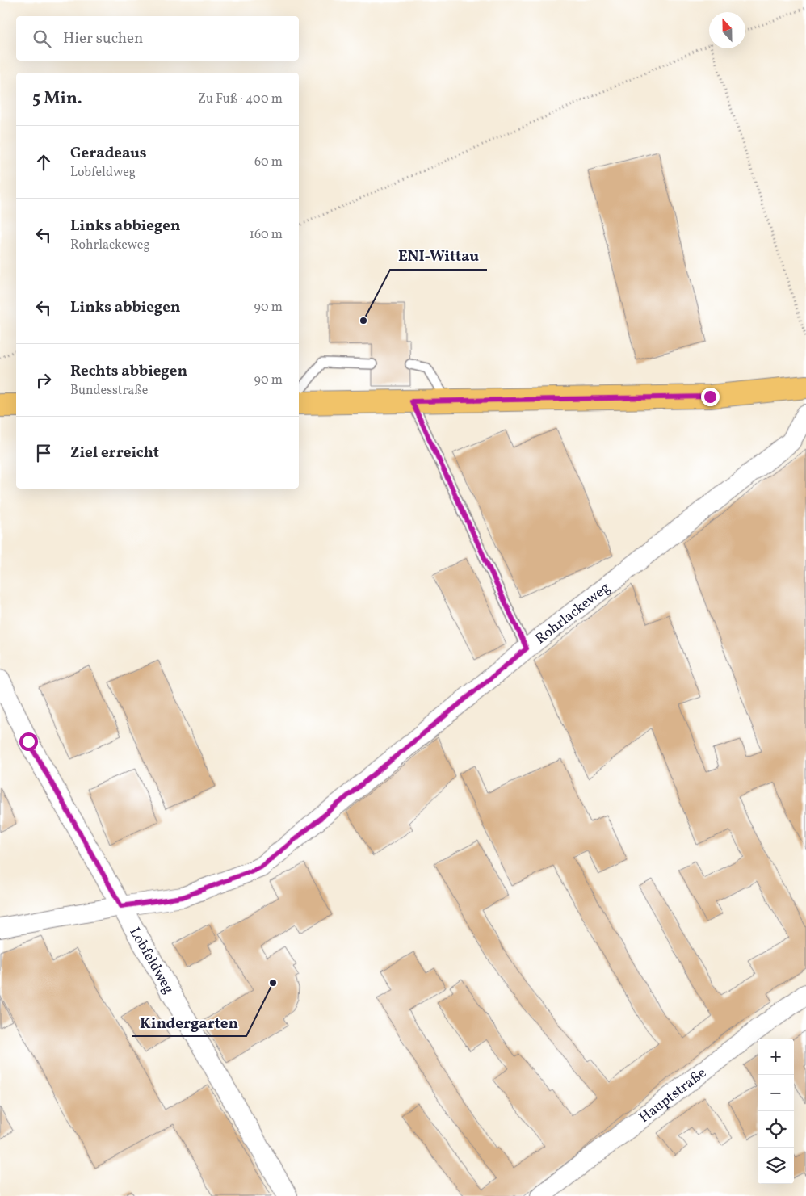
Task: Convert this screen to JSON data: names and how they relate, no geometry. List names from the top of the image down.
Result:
{
  "streets": {
    "street": ["Rohrlackeweg", "Lobfeldweg", "Hauptstraße"]
  },
  "crossings": [
    ["Rohrlackeweg", "Lobfeldweg"]
  ],
  "places": ["ENI-Wittau", "Kindergarten"],
  "north": "top",
  "page": {
    "search": "Hier suchen",
    "heading": ["5 Min.", "Zu Fuß · 400 m"],
    "list": [
      ["Geradeaus", "Lobfeldweg", "60 m"],
      ["Links abbiegen", "Rohrlackeweg", "160 m"],
      ["Links abbiegen", "90 m"],
      ["Rechts abbiegen", "Bundesstraße", "90 m"],
      "Ziel erreicht"
    ],
    "map_buttons": ["+", "−"]
  }
}
